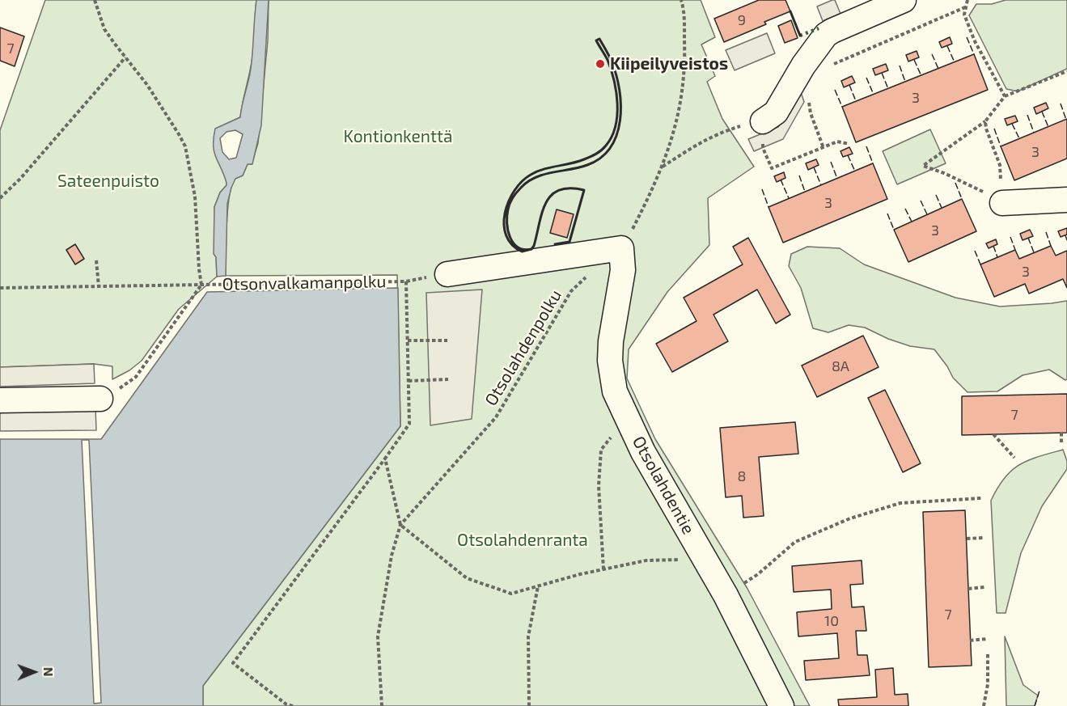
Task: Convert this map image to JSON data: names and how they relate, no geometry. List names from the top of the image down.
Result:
{
  "streets": {
    "street": ["Otsolahdentie"],
    "path": ["Otsonvalkamanpolku", "Otsolahdenpolku"]
  },
  "parks": ["Kontionkenttä", "Sateenpuisto", "Otsolahdenranta"],
  "places": ["Kiipeilyveistos"],
  "house_numbers": [
    "9",
    "7",
    "3",
    "3",
    "3",
    "3",
    "3",
    "8A",
    "7",
    "8",
    "7",
    "10"
  ],
  "north": "right"
}
